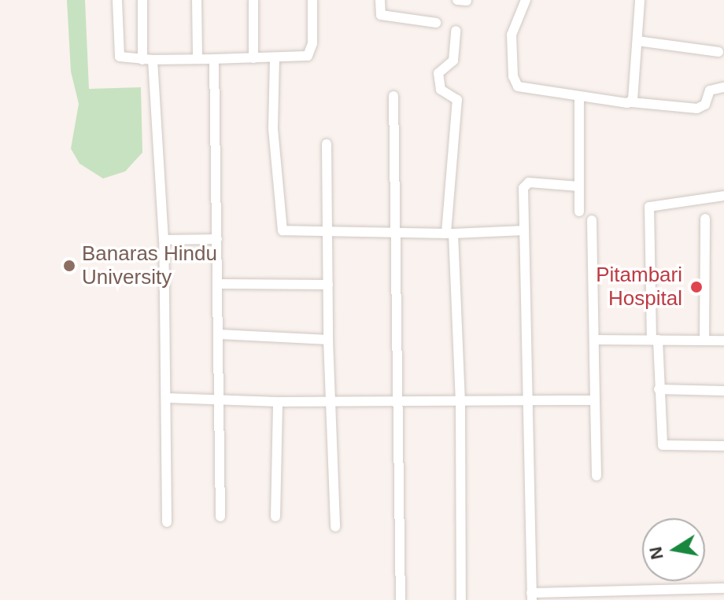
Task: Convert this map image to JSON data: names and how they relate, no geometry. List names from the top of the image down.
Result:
{
  "places": ["Banaras Hindu University", "Pitambari Hospital"],
  "north": "left"
}
